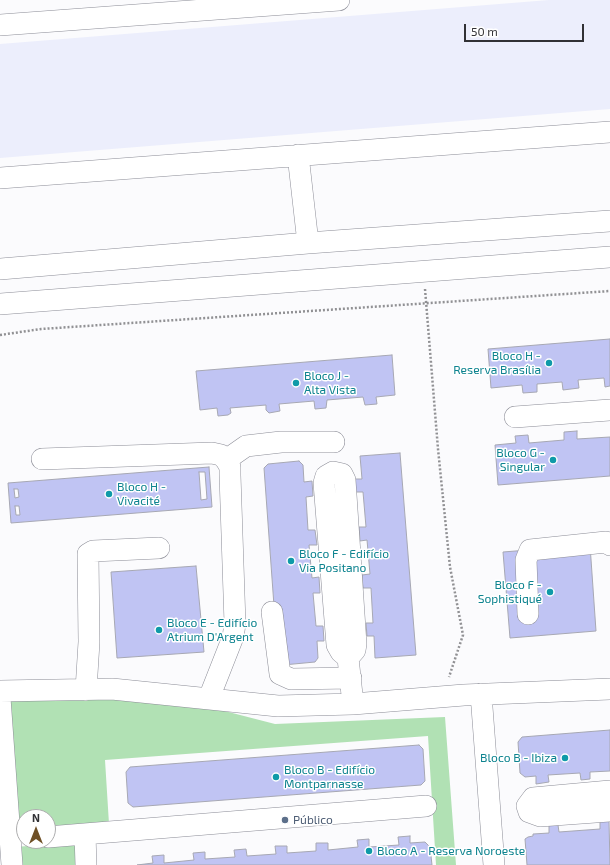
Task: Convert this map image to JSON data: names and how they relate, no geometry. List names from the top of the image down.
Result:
{
  "places": [
    "Bloco H - Reserva Brasília",
    "Bloco J - Alta Vista",
    "Bloco G - Singular",
    "Bloco H - Vivacité",
    "Bloco F - Edifício Via Positano",
    "Bloco F - Sophistiqué",
    "Bloco E - Edifício Atrium D'Argent",
    "Bloco B - Ibiza",
    "Bloco B - Edifício Montparnasse",
    "Público",
    "Bloco A - Reserva Noroeste"
  ],
  "scale_bar": "50 m",
  "north": "top"
}
